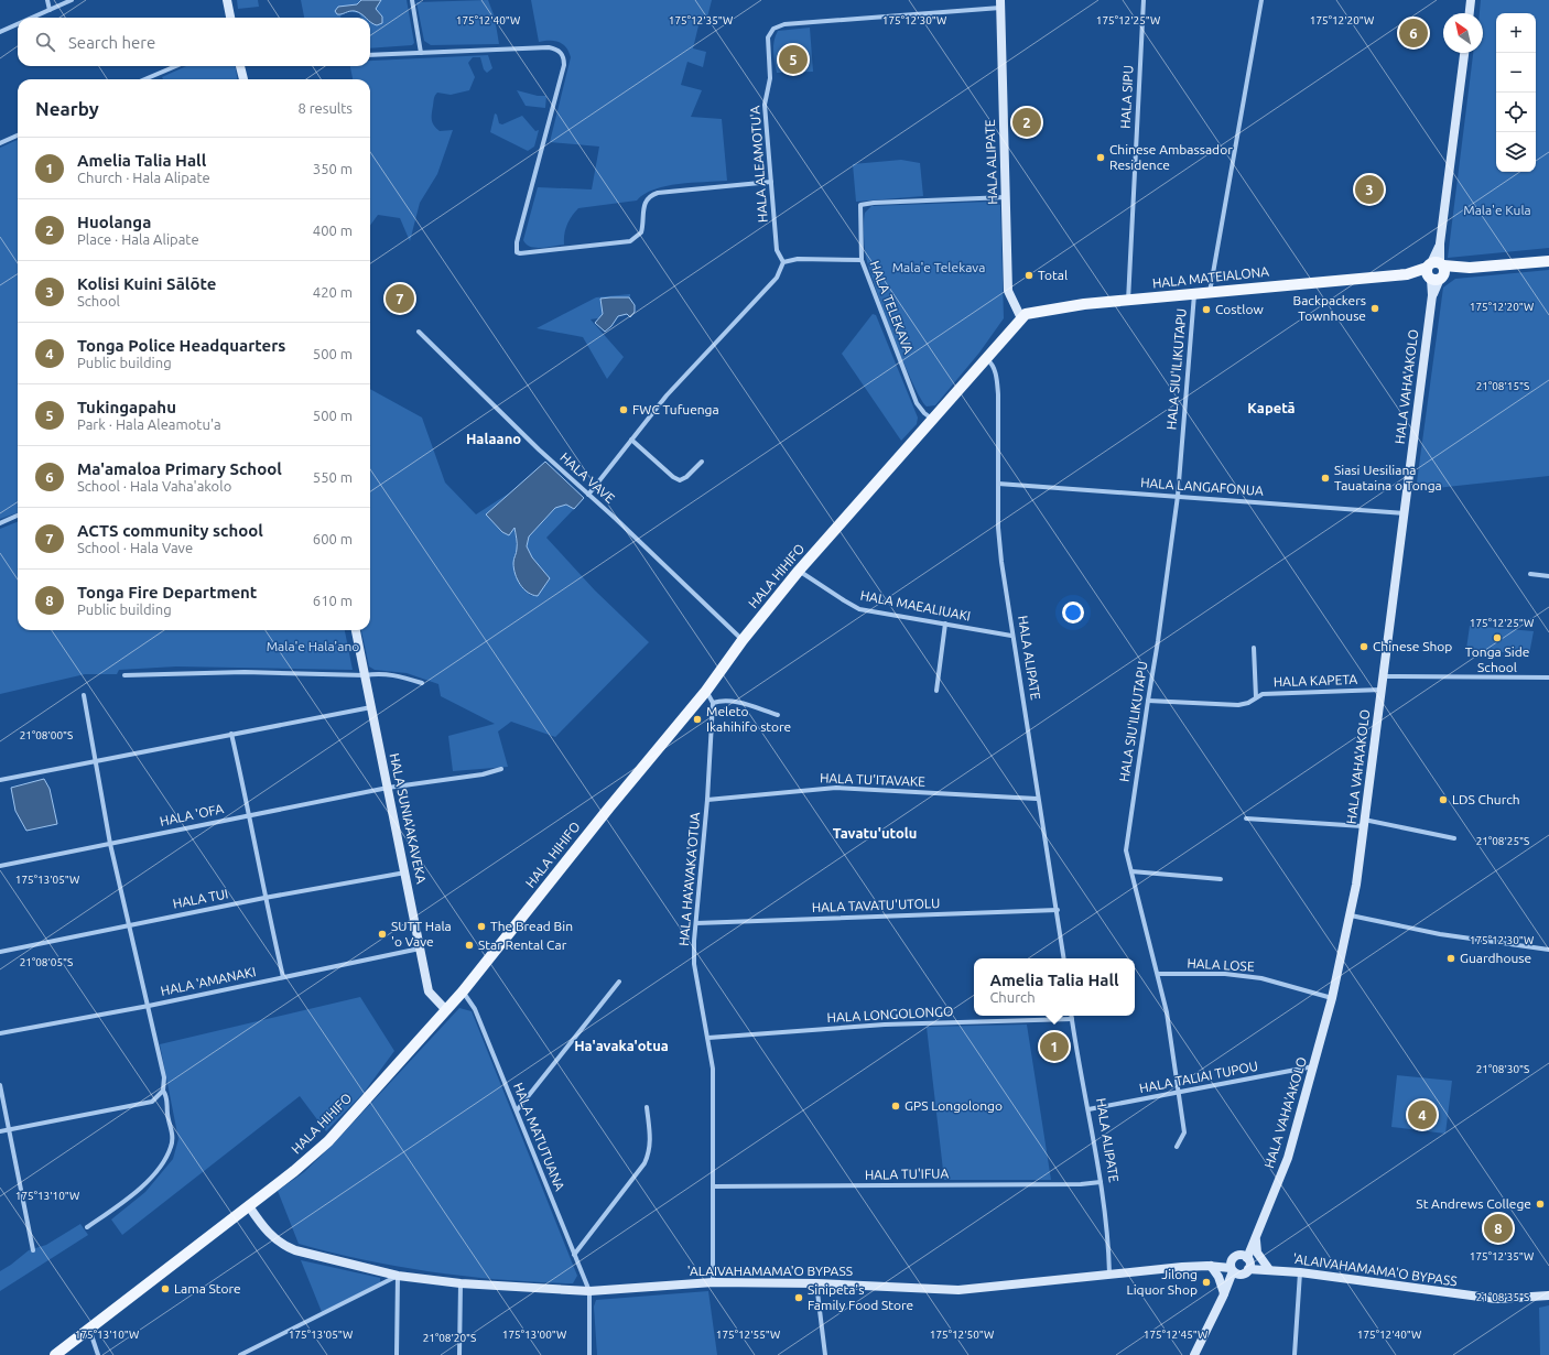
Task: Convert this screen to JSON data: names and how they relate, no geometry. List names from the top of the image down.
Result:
{
  "streets": {
    "main road": [
      "HALA ALIPATE",
      "HALA MATEIALONA",
      "HALA VAHA'AKOLO",
      "HALA HIHIFO",
      "HALA SUNIA'AKAVEKA",
      "'ALAIVAHAMAMA'O BYPASS"
    ],
    "street": [
      "HALA SIPU",
      "HALA ALEAMOTU'A",
      "HALA TELEKAVA",
      "HALA SIU'ILIKUTAPU",
      "HALA VAVE",
      "HALA LANGAFONUA",
      "HALA MAEALIUAKI",
      "HALA KAPETA",
      "HALA TU'ITAVAKE",
      "HALA 'OFA",
      "HALA HA'AVAKA'OTUA",
      "HALA TUI",
      "HALA TAVATU'UTOLU",
      "HALA LOSE",
      "HALA 'AMANAKI",
      "HALA LONGOLONGO",
      "HALA TALIAI TUPOU",
      "HALA MATUTUANA",
      "HALA TU'IFUA"
    ]
  },
  "crossings": [
    ["HALA SIPU", "HALA MATEIALONA"],
    ["HALA ALIPATE", "HALA ALEAMOTU'A"],
    ["HALA ALIPATE", "HALA MATEIALONA"],
    ["HALA ALIPATE", "HALA TELEKAVA"],
    ["HALA ALIPATE", "HALA LANGAFONUA"],
    ["HALA ALIPATE", "HALA HIHIFO"],
    ["HALA ALIPATE", "HALA MAEALIUAKI"],
    ["HALA ALIPATE", "HALA TU'ITAVAKE"],
    ["HALA ALIPATE", "HALA TAVATU'UTOLU"],
    ["HALA ALIPATE", "HALA LONGOLONGO"],
    ["HALA ALIPATE", "HALA TALIAI TUPOU"],
    ["HALA ALIPATE", "HALA TU'IFUA"],
    ["HALA ALIPATE", "'ALAIVAHAMAMA'O BYPASS"],
    ["HALA MATEIALONA", "HALA SIU'ILIKUTAPU"],
    ["HALA MATEIALONA", "HALA VAHA'AKOLO"],
    ["HALA MATEIALONA", "HALA HIHIFO"],
    ["HALA TELEKAVA", "HALA HIHIFO"],
    ["HALA SIU'ILIKUTAPU", "HALA LANGAFONUA"],
    ["HALA SIU'ILIKUTAPU", "HALA KAPETA"],
    ["HALA SIU'ILIKUTAPU", "HALA LOSE"],
    ["HALA SIU'ILIKUTAPU", "HALA TALIAI TUPOU"],
    ["HALA VAHA'AKOLO", "HALA LANGAFONUA"],
    ["HALA VAHA'AKOLO", "HALA KAPETA"],
    ["HALA VAHA'AKOLO", "HALA LOSE"],
    ["HALA VAHA'AKOLO", "HALA TALIAI TUPOU"],
    ["HALA VAHA'AKOLO", "'ALAIVAHAMAMA'O BYPASS"],
    ["HALA VAVE", "HALA HIHIFO"],
    ["HALA HIHIFO", "HALA MAEALIUAKI"],
    ["HALA HIHIFO", "HALA SUNIA'AKAVEKA"],
    ["HALA HIHIFO", "HALA HA'AVAKA'OTUA"],
    ["HALA HIHIFO", "HALA MATUTUANA"],
    ["HALA HIHIFO", "'ALAIVAHAMAMA'O BYPASS"],
    ["HALA TU'ITAVAKE", "HALA HA'AVAKA'OTUA"],
    ["HALA 'OFA", "HALA SUNIA'AKAVEKA"],
    ["HALA SUNIA'AKAVEKA", "HALA TUI"],
    ["HALA SUNIA'AKAVEKA", "HALA 'AMANAKI"],
    ["HALA HA'AVAKA'OTUA", "HALA TAVATU'UTOLU"],
    ["HALA HA'AVAKA'OTUA", "HALA LONGOLONGO"],
    ["HALA HA'AVAKA'OTUA", "HALA TU'IFUA"],
    ["HALA HA'AVAKA'OTUA", "'ALAIVAHAMAMA'O BYPASS"],
    ["HALA MATUTUANA", "'ALAIVAHAMAMA'O BYPASS"]
  ],
  "districts": [
    "Kapetā",
    "Halaano",
    "Tavatu'utolu",
    "Ha'avaka'otua"
  ],
  "parks": ["Mala'e Kula", "Mala'e Telekava", "Mala'e Hala'ano"],
  "places": [
    "Chinese Ambassador Residence",
    "Total",
    "Backpackers Townhouse",
    "Costlow",
    "FWC Tufuenga",
    "Siasi Uesiliana Tauataina o Tonga",
    "Tonga Side School",
    "Chinese Shop",
    "Meleto Ikahihifo store",
    "LDS Church",
    "The Bread Bin",
    "SUTT Hala 'o Vave",
    "Star Rental Car",
    "Guardhouse",
    "GPS Longolongo",
    "St Andrews College",
    "Jilong Liquor Shop",
    "Lama Store",
    "Sinipeta's Family Food Store"
  ],
  "north": "top left",
  "page": {
    "map_buttons": ["+", "−"],
    "pins": [
      "6",
      "5",
      "2",
      "3",
      "7",
      "1",
      "4",
      "8"
    ],
    "search": "Search here",
    "heading": ["Nearby", "8 results"],
    "list": [
      {
        "mark": "1",
        "name": "Amelia Talia Hall",
        "note": "Church · Hala Alipate",
        "value": "350 m"
      },
      {
        "mark": "2",
        "name": "Huolanga",
        "note": "Place · Hala Alipate",
        "value": "400 m"
      },
      {
        "mark": "3",
        "name": "Kolisi Kuini Sālōte",
        "note": "School",
        "value": "420 m"
      },
      {
        "mark": "4",
        "name": "Tonga Police Headquarters",
        "note": "Public building",
        "value": "500 m"
      },
      {
        "mark": "5",
        "name": "Tukingapahu",
        "note": "Park · Hala Aleamotu'a",
        "value": "500 m"
      },
      {
        "mark": "6",
        "name": "Ma'amaloa Primary School",
        "note": "School · Hala Vaha'akolo",
        "value": "550 m"
      },
      {
        "mark": "7",
        "name": "ACTS community school",
        "note": "School · Hala Vave",
        "value": "600 m"
      },
      {
        "mark": "8",
        "name": "Tonga Fire Department",
        "note": "Public building",
        "value": "610 m"
      }
    ],
    "popup": ["Amelia Talia Hall", "Church"]
  },
  "coordinates": [
    "175°12'40\"W",
    "175°12'35\"W",
    "175°12'30\"W",
    "175°12'25\"W",
    "175°12'20\"W",
    "21°08'15\"S",
    "21°08'00\"S",
    "21°08'25\"S",
    "175°13'05\"W",
    "21°08'05\"S",
    "21°08'30\"S",
    "175°13'10\"W",
    "21°08'35\"S",
    "175°13'00\"W",
    "175°12'55\"W",
    "175°12'50\"W",
    "175°12'45\"W",
    "21°08'20\"S"
  ]
}
